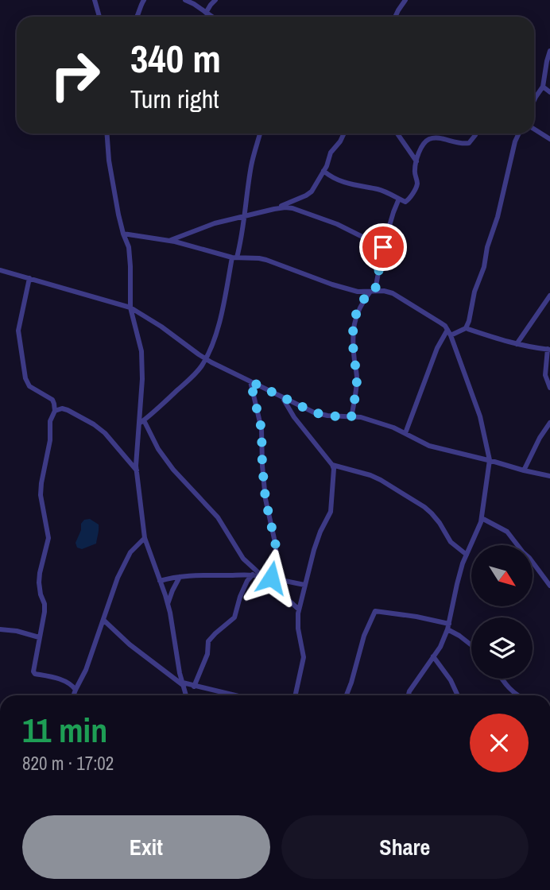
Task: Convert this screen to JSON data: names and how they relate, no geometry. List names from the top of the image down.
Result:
{
  "north": "bottom right",
  "page": {
    "turn": ["340 m", "Turn right"],
    "heading": ["11 min", "820 m · 17:02"],
    "buttons": ["Exit", "Share"]
  }
}
